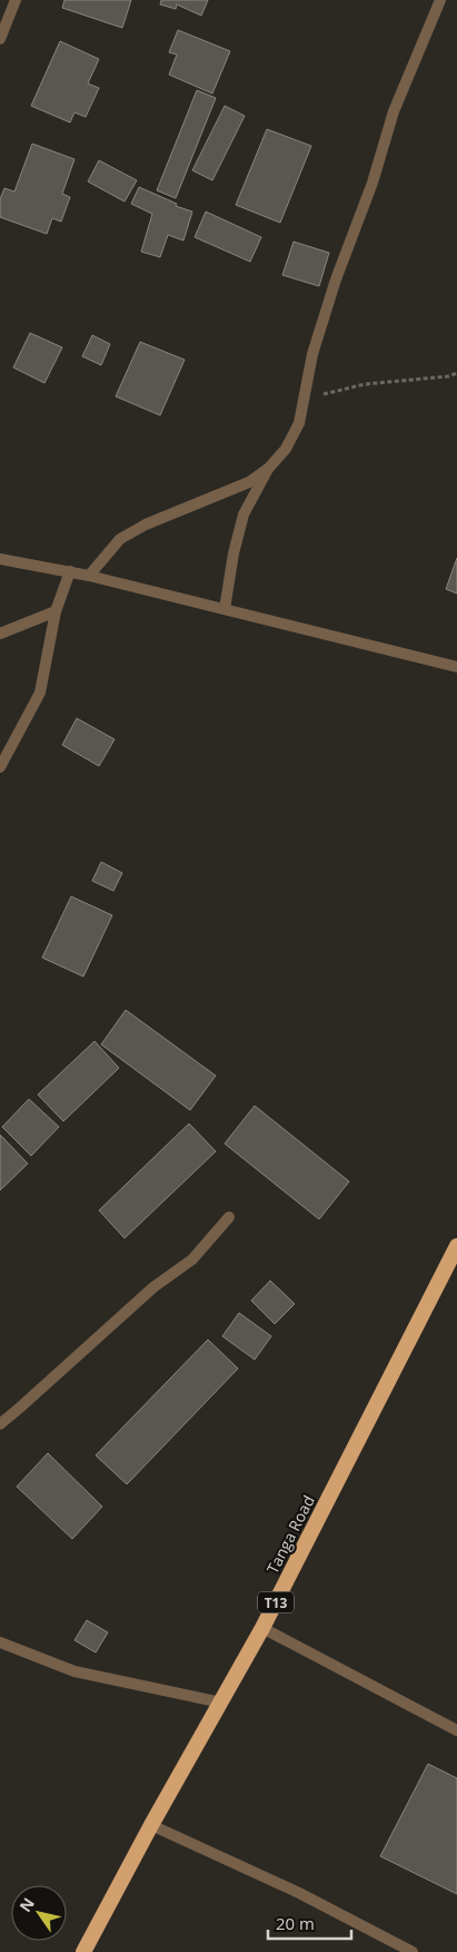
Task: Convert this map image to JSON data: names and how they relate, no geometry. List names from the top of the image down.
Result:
{
  "streets": {
    "highway": ["Tanga Road", "T13"]
  },
  "scale_bar": "20 m",
  "north": "top left"
}
